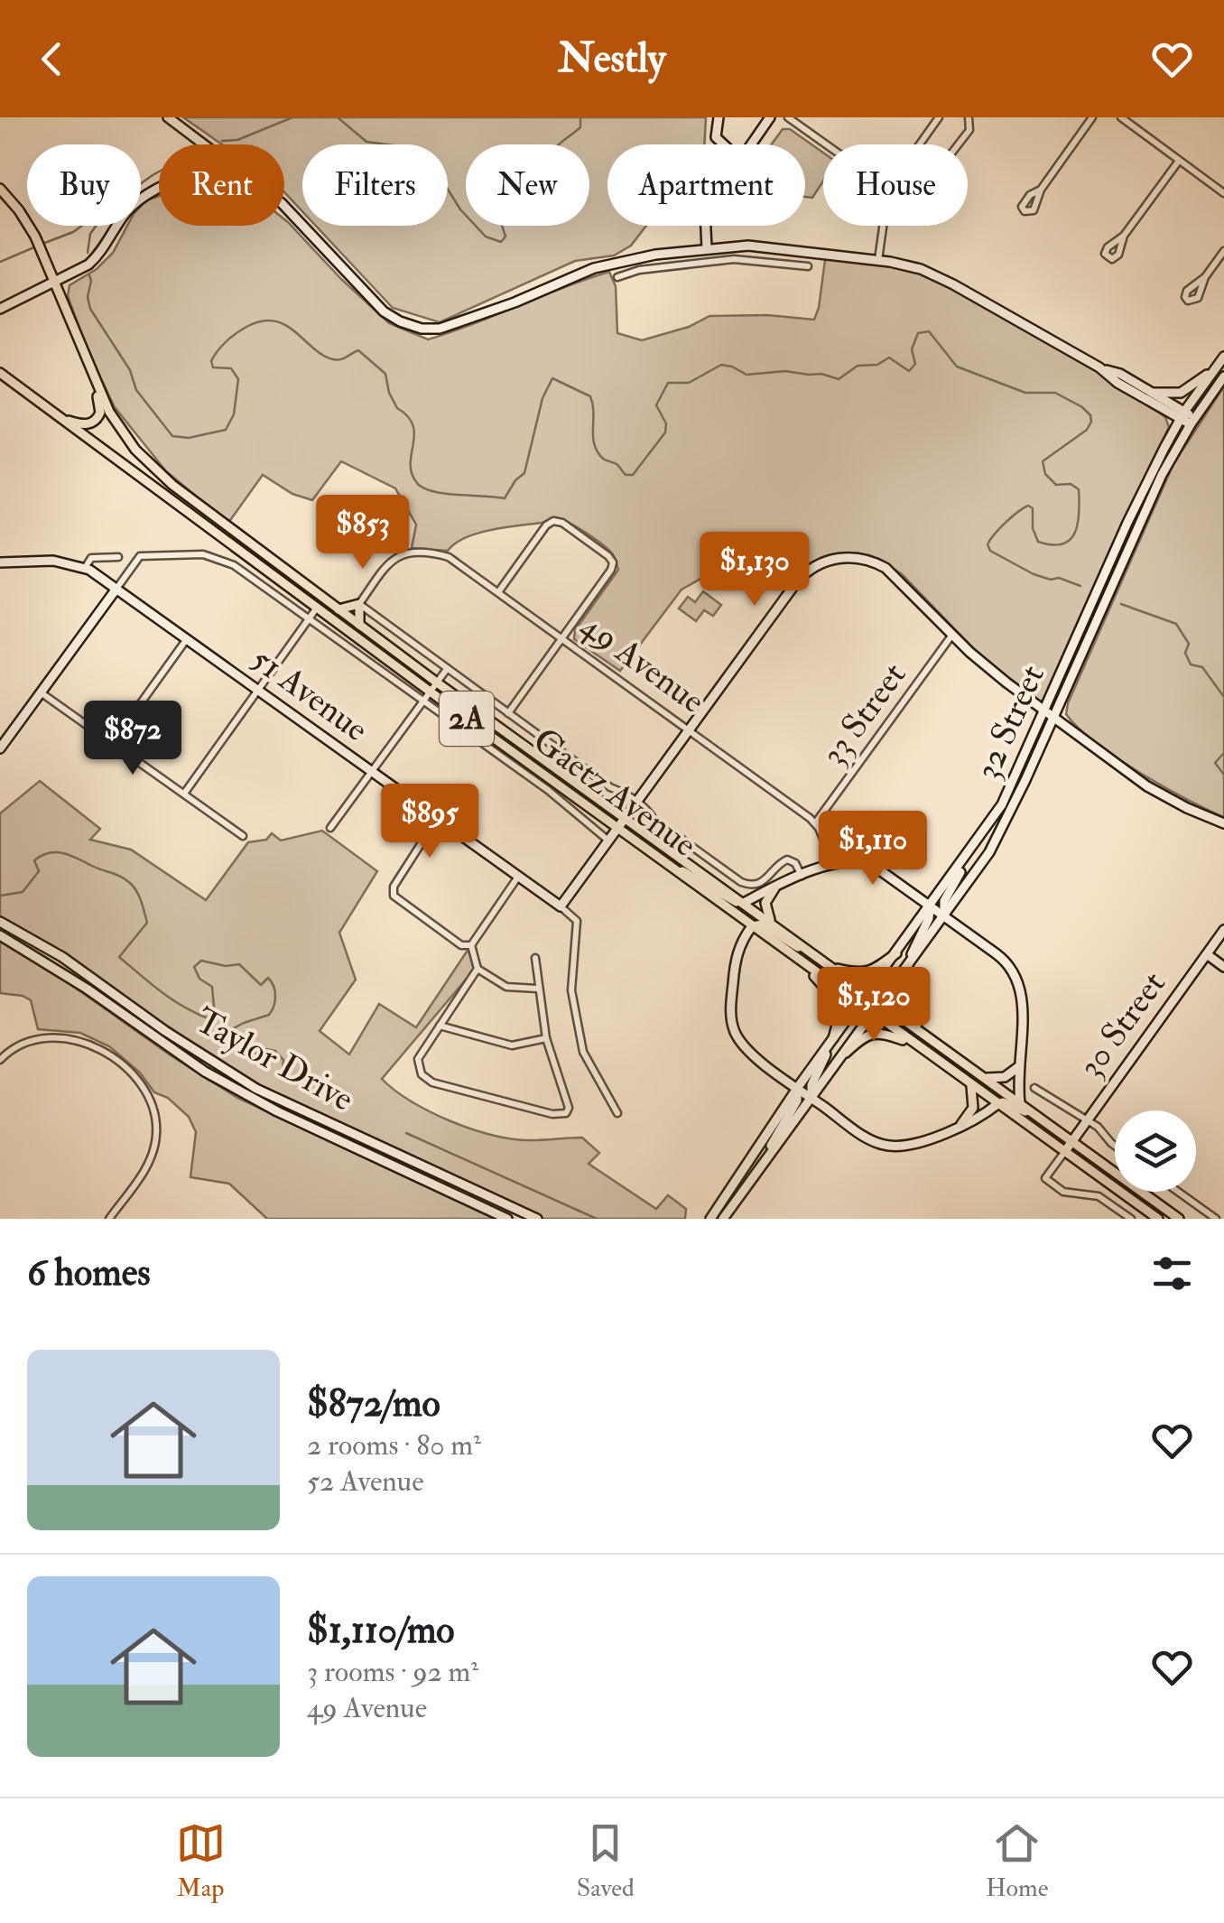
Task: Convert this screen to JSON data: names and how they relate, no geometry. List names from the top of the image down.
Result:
{
  "streets": {
    "main road": ["2A", "Gaetz Avenue"],
    "street": [
      "49 Avenue",
      "51 Avenue",
      "33 Street",
      "32 Street",
      "30 Street",
      "Taylor Drive"
    ]
  },
  "crossings": [
    ["49 Avenue", "33 Street"],
    ["2A", "Gaetz Avenue"],
    ["32 Street", "Gaetz Avenue"],
    ["Gaetz Avenue", "30 Street"]
  ],
  "page": {
    "header": "Nestly",
    "chip": [
      "Buy",
      "Rent",
      "Filters",
      "New",
      "Apartment",
      "House"
    ],
    "price": [
      "$853",
      "$1,130",
      "$872",
      "$895",
      "$1,110",
      "$1,120"
    ],
    "heading": "6 homes",
    "list": [
      {
        "name": "$872/mo",
        "note": "2 rooms · 80 m² · 52 Avenue"
      },
      {
        "name": "$1,110/mo",
        "note": "3 rooms · 92 m² · 49 Avenue"
      }
    ],
    "tabs": ["Map", "Saved", "Home"]
  }
}
